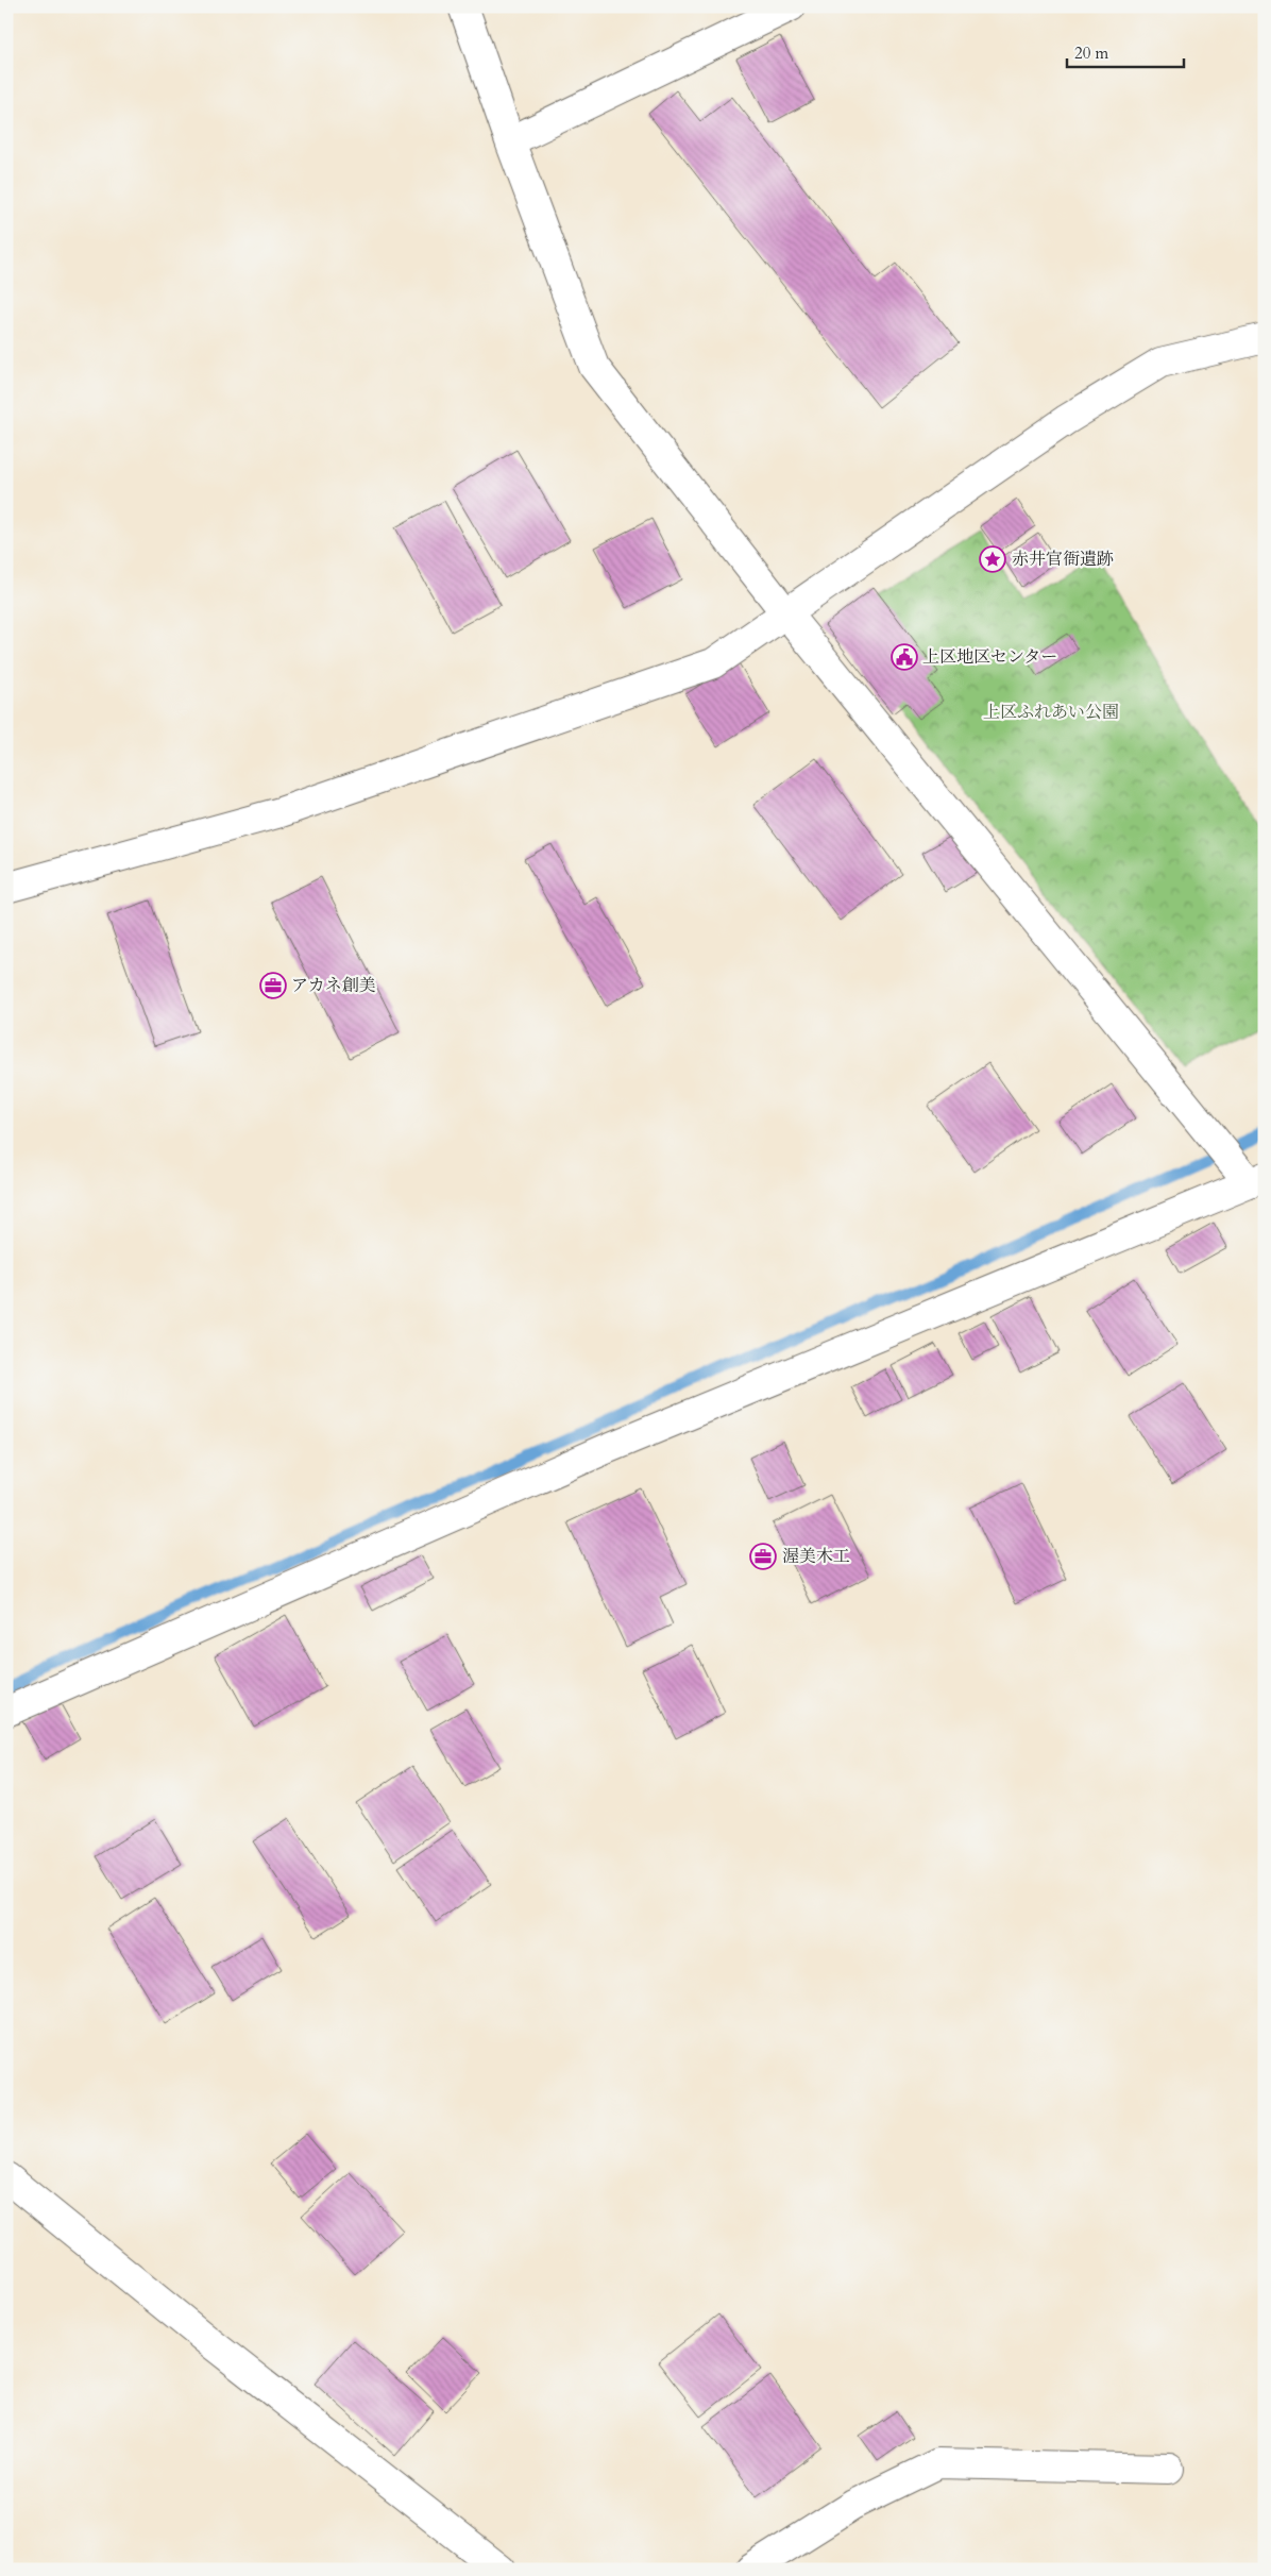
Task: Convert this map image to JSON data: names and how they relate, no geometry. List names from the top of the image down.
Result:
{
  "parks": ["上区ふれあい公園"],
  "places": {
    "place": ["赤井官衙遺跡"],
    "public building": ["上区地区センター"],
    "office": ["アカネ創美", "渥美木工"]
  },
  "scale_bar": "20 m"
}
